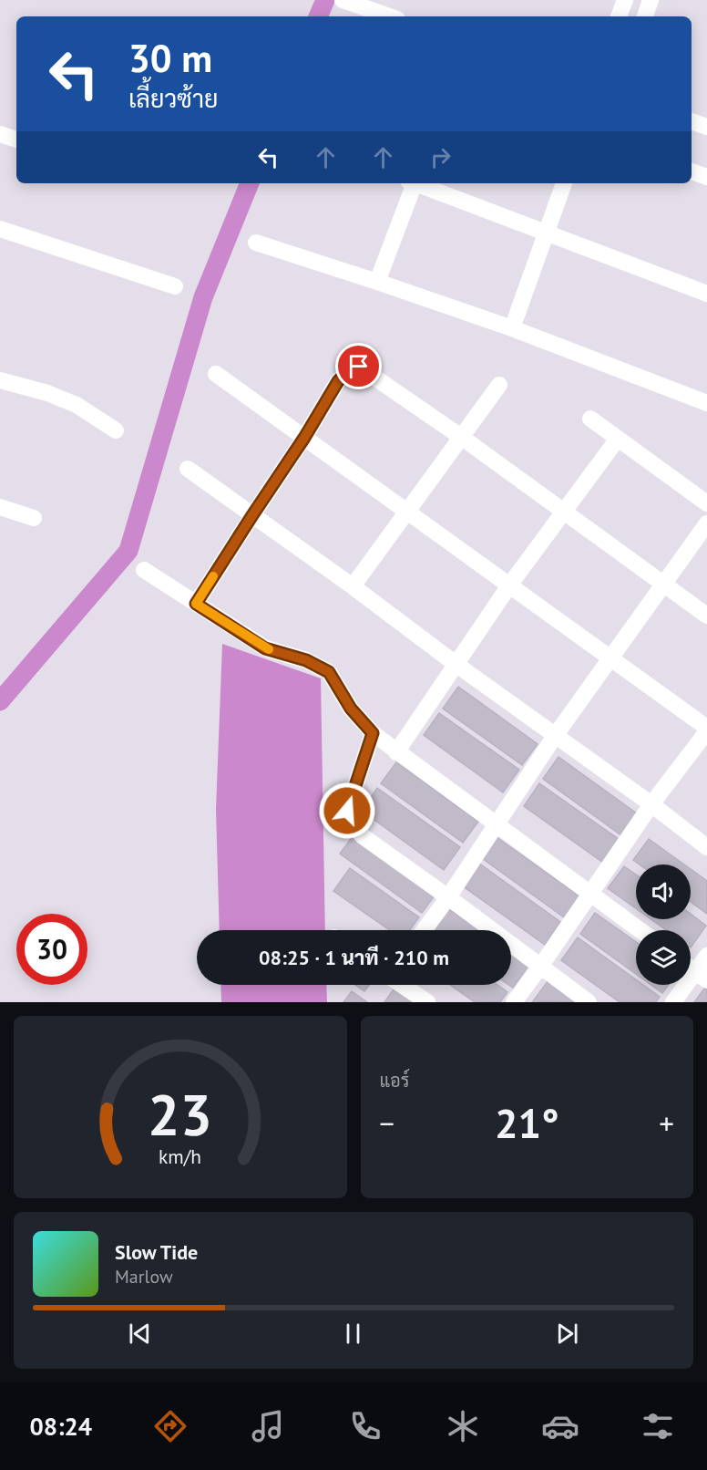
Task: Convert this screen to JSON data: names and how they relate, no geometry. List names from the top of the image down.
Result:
{
  "page": {
    "turn": ["30 m", "เลี้ยวซ้าย"],
    "limit": "30",
    "trip": "08:25 · 1 นาที · 210 m",
    "tile": "แอร์",
    "heat": ["−", "21°", "+"],
    "song": ["Slow Tide", "Marlow"],
    "tabs": "08:24",
    "gauge": ["23", "km/h"]
  }
}
